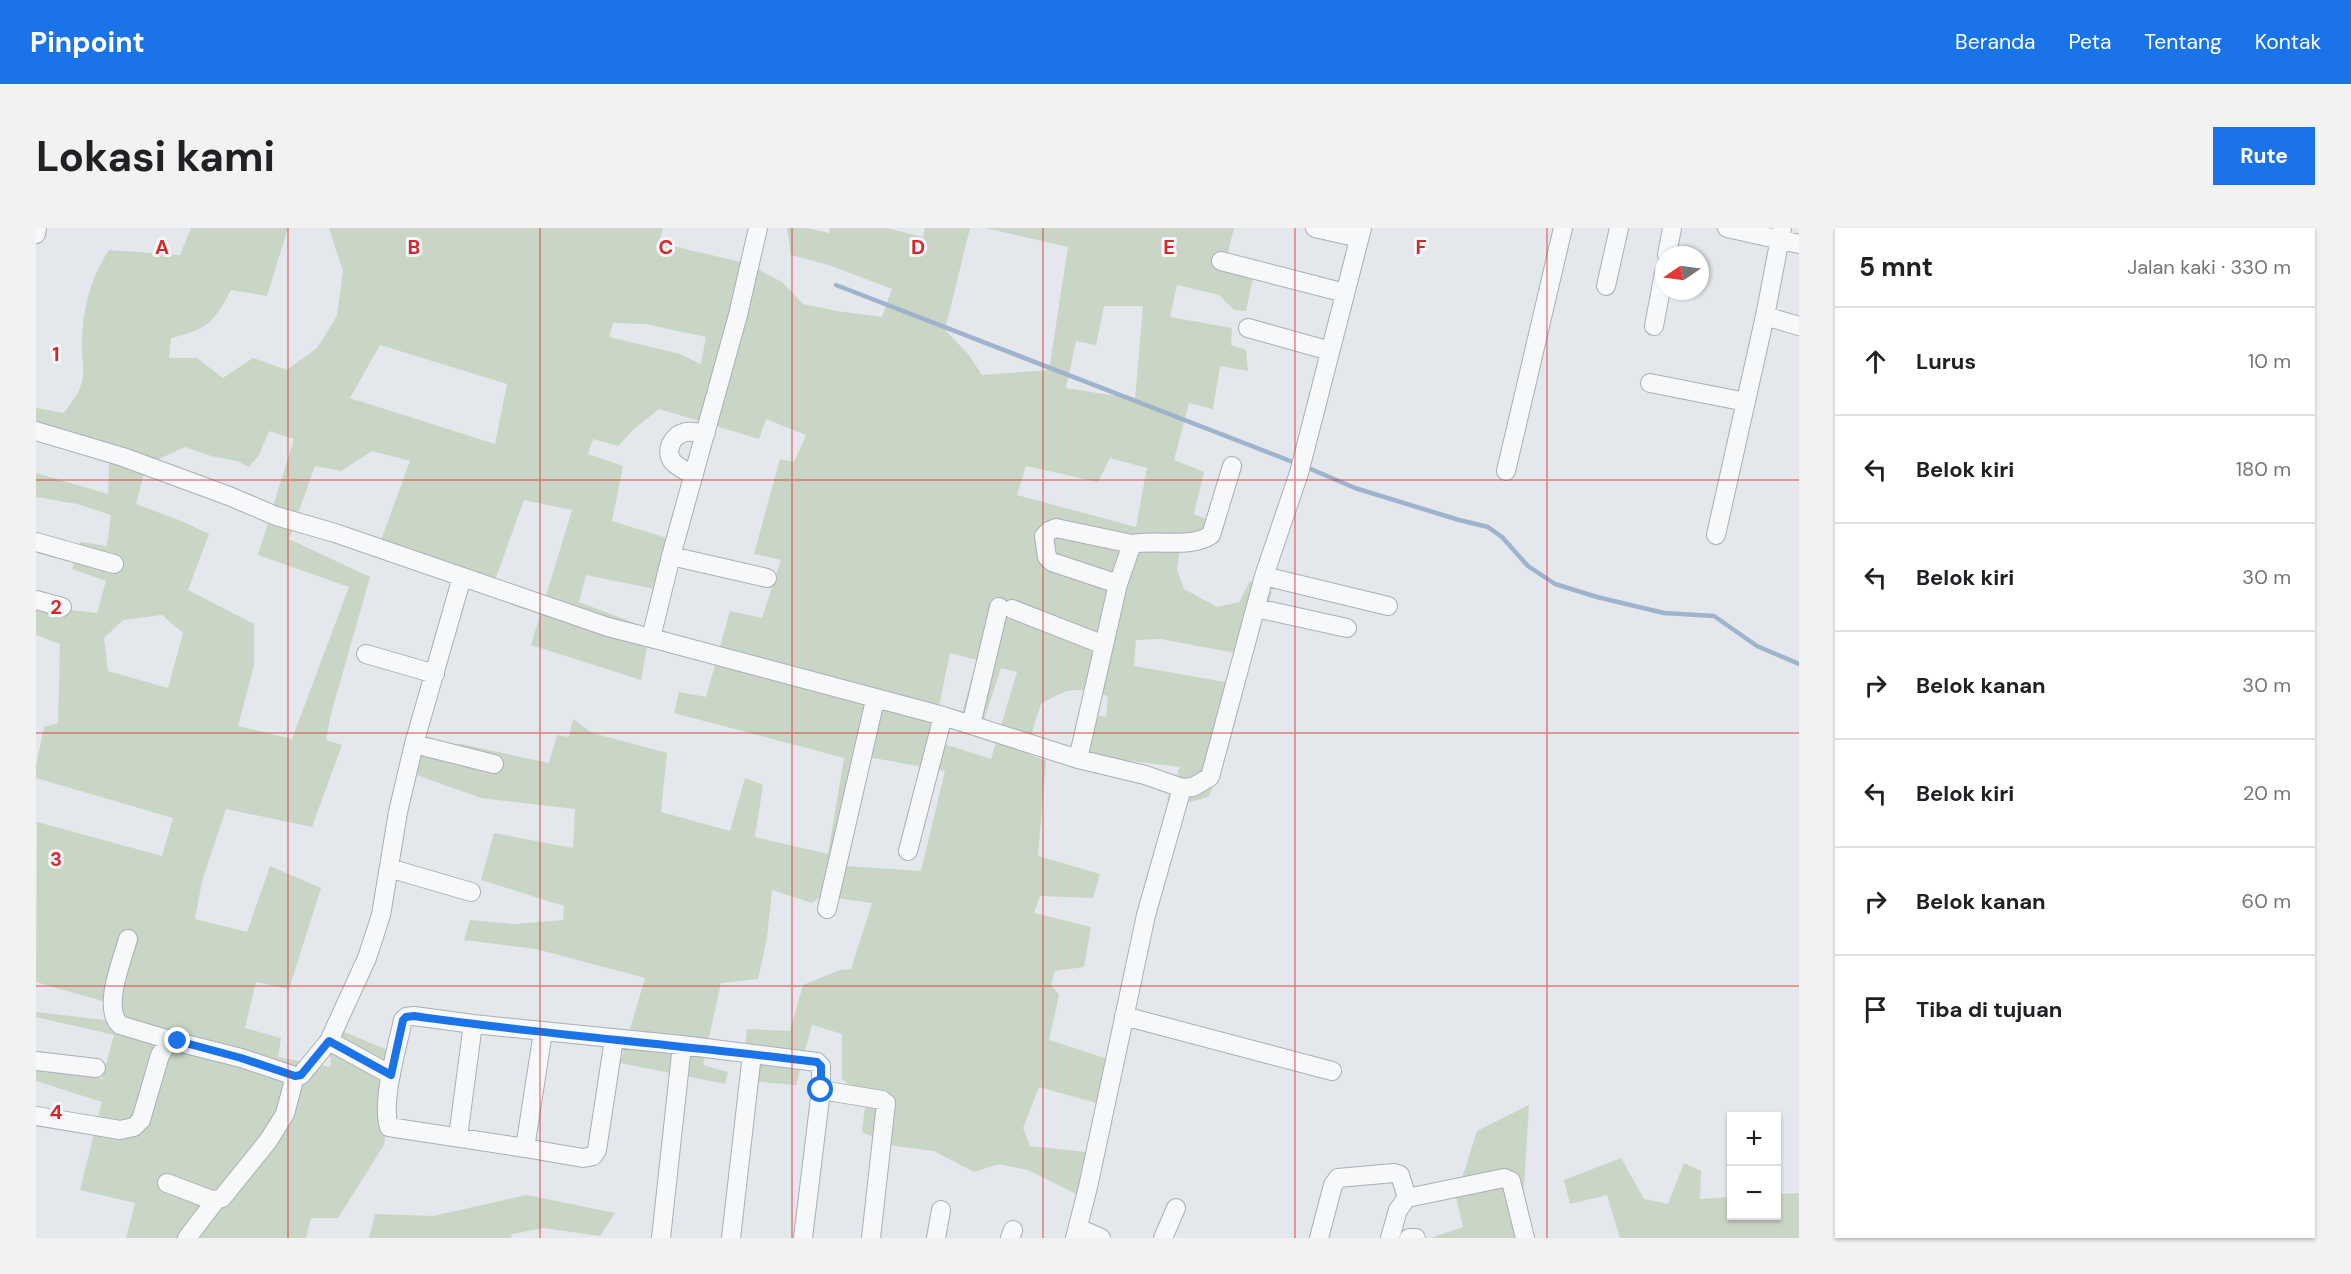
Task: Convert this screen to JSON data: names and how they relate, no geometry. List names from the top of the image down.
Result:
{
  "north": "left",
  "page": {
    "header": "Pinpoint",
    "nav": [
      "Beranda",
      "Peta",
      "Tentang",
      "Kontak"
    ],
    "buttons": "Rute",
    "title": "Lokasi kami",
    "heading": ["5 mnt", "Jalan kaki · 330 m"],
    "list": [
      ["Lurus", "10 m"],
      ["Belok kiri", "180 m"],
      ["Belok kiri", "30 m"],
      ["Belok kanan", "30 m"],
      ["Belok kiri", "20 m"],
      ["Belok kanan", "60 m"],
      "Tiba di tujuan"
    ],
    "map_buttons": ["+", "−"]
  },
  "grid": {
    "columns": [
      "A",
      "B",
      "C",
      "D",
      "E",
      "F"
    ],
    "rows": [
      "1",
      "2",
      "3",
      "4"
    ]
  }
}
